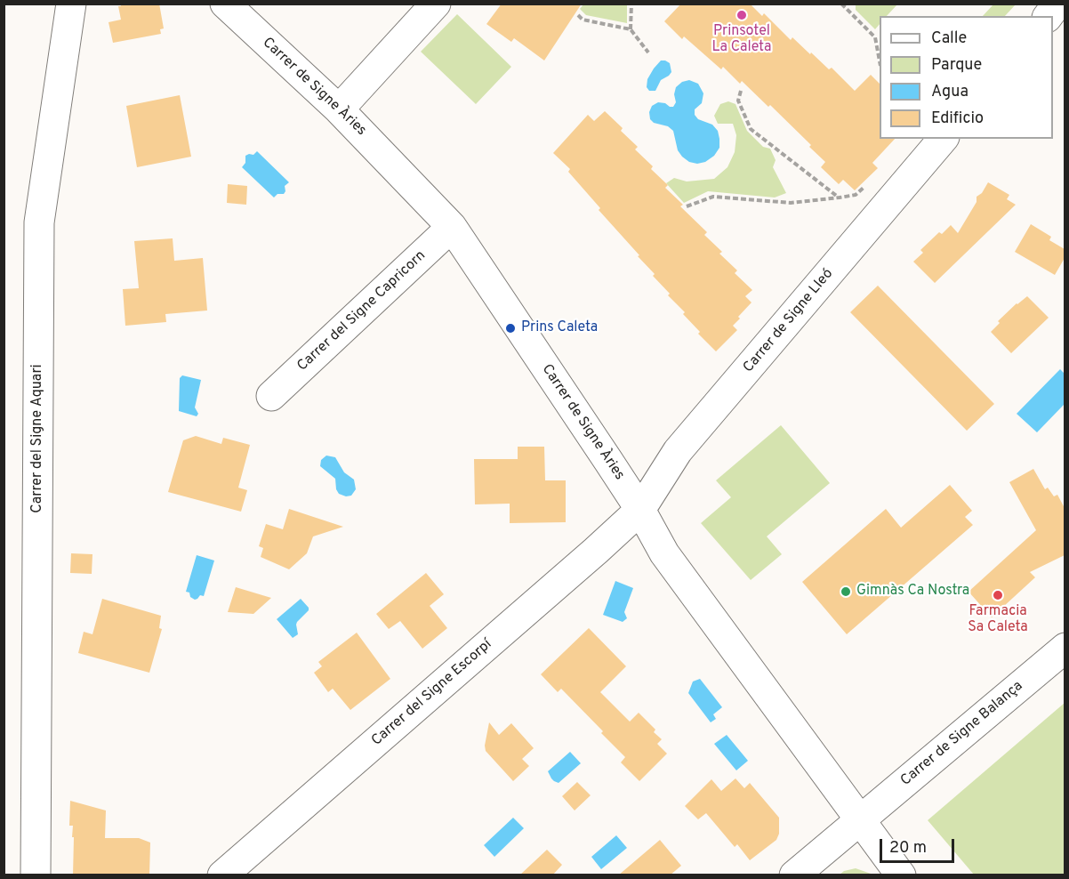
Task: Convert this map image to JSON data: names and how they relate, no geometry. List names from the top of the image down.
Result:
{
  "streets": {
    "street": [
      "Carrer de Signe Àries",
      "Carrer del Signe Capricorn",
      "Carrer de Signe Lleó",
      "Carrer del Signe Aquari",
      "Carrer del Signe Escorpí",
      "Carrer de Signe Balança"
    ]
  },
  "crossings": [
    ["Carrer de Signe Àries", "Carrer del Signe Capricorn"],
    ["Carrer de Signe Àries", "Carrer de Signe Lleó"],
    ["Carrer de Signe Àries", "Carrer del Signe Escorpí"],
    ["Carrer de Signe Àries", "Carrer de Signe Balança"],
    ["Carrer de Signe Lleó", "Carrer del Signe Escorpí"]
  ],
  "places": [
    "Prinsotel La Caleta",
    "Prins Caleta",
    "Gimnàs Ca Nostra",
    "Farmacia Sa Caleta"
  ],
  "legend": [
    "Calle",
    "Parque",
    "Agua",
    "Edificio"
  ],
  "scale_bar": "20 m"
}
